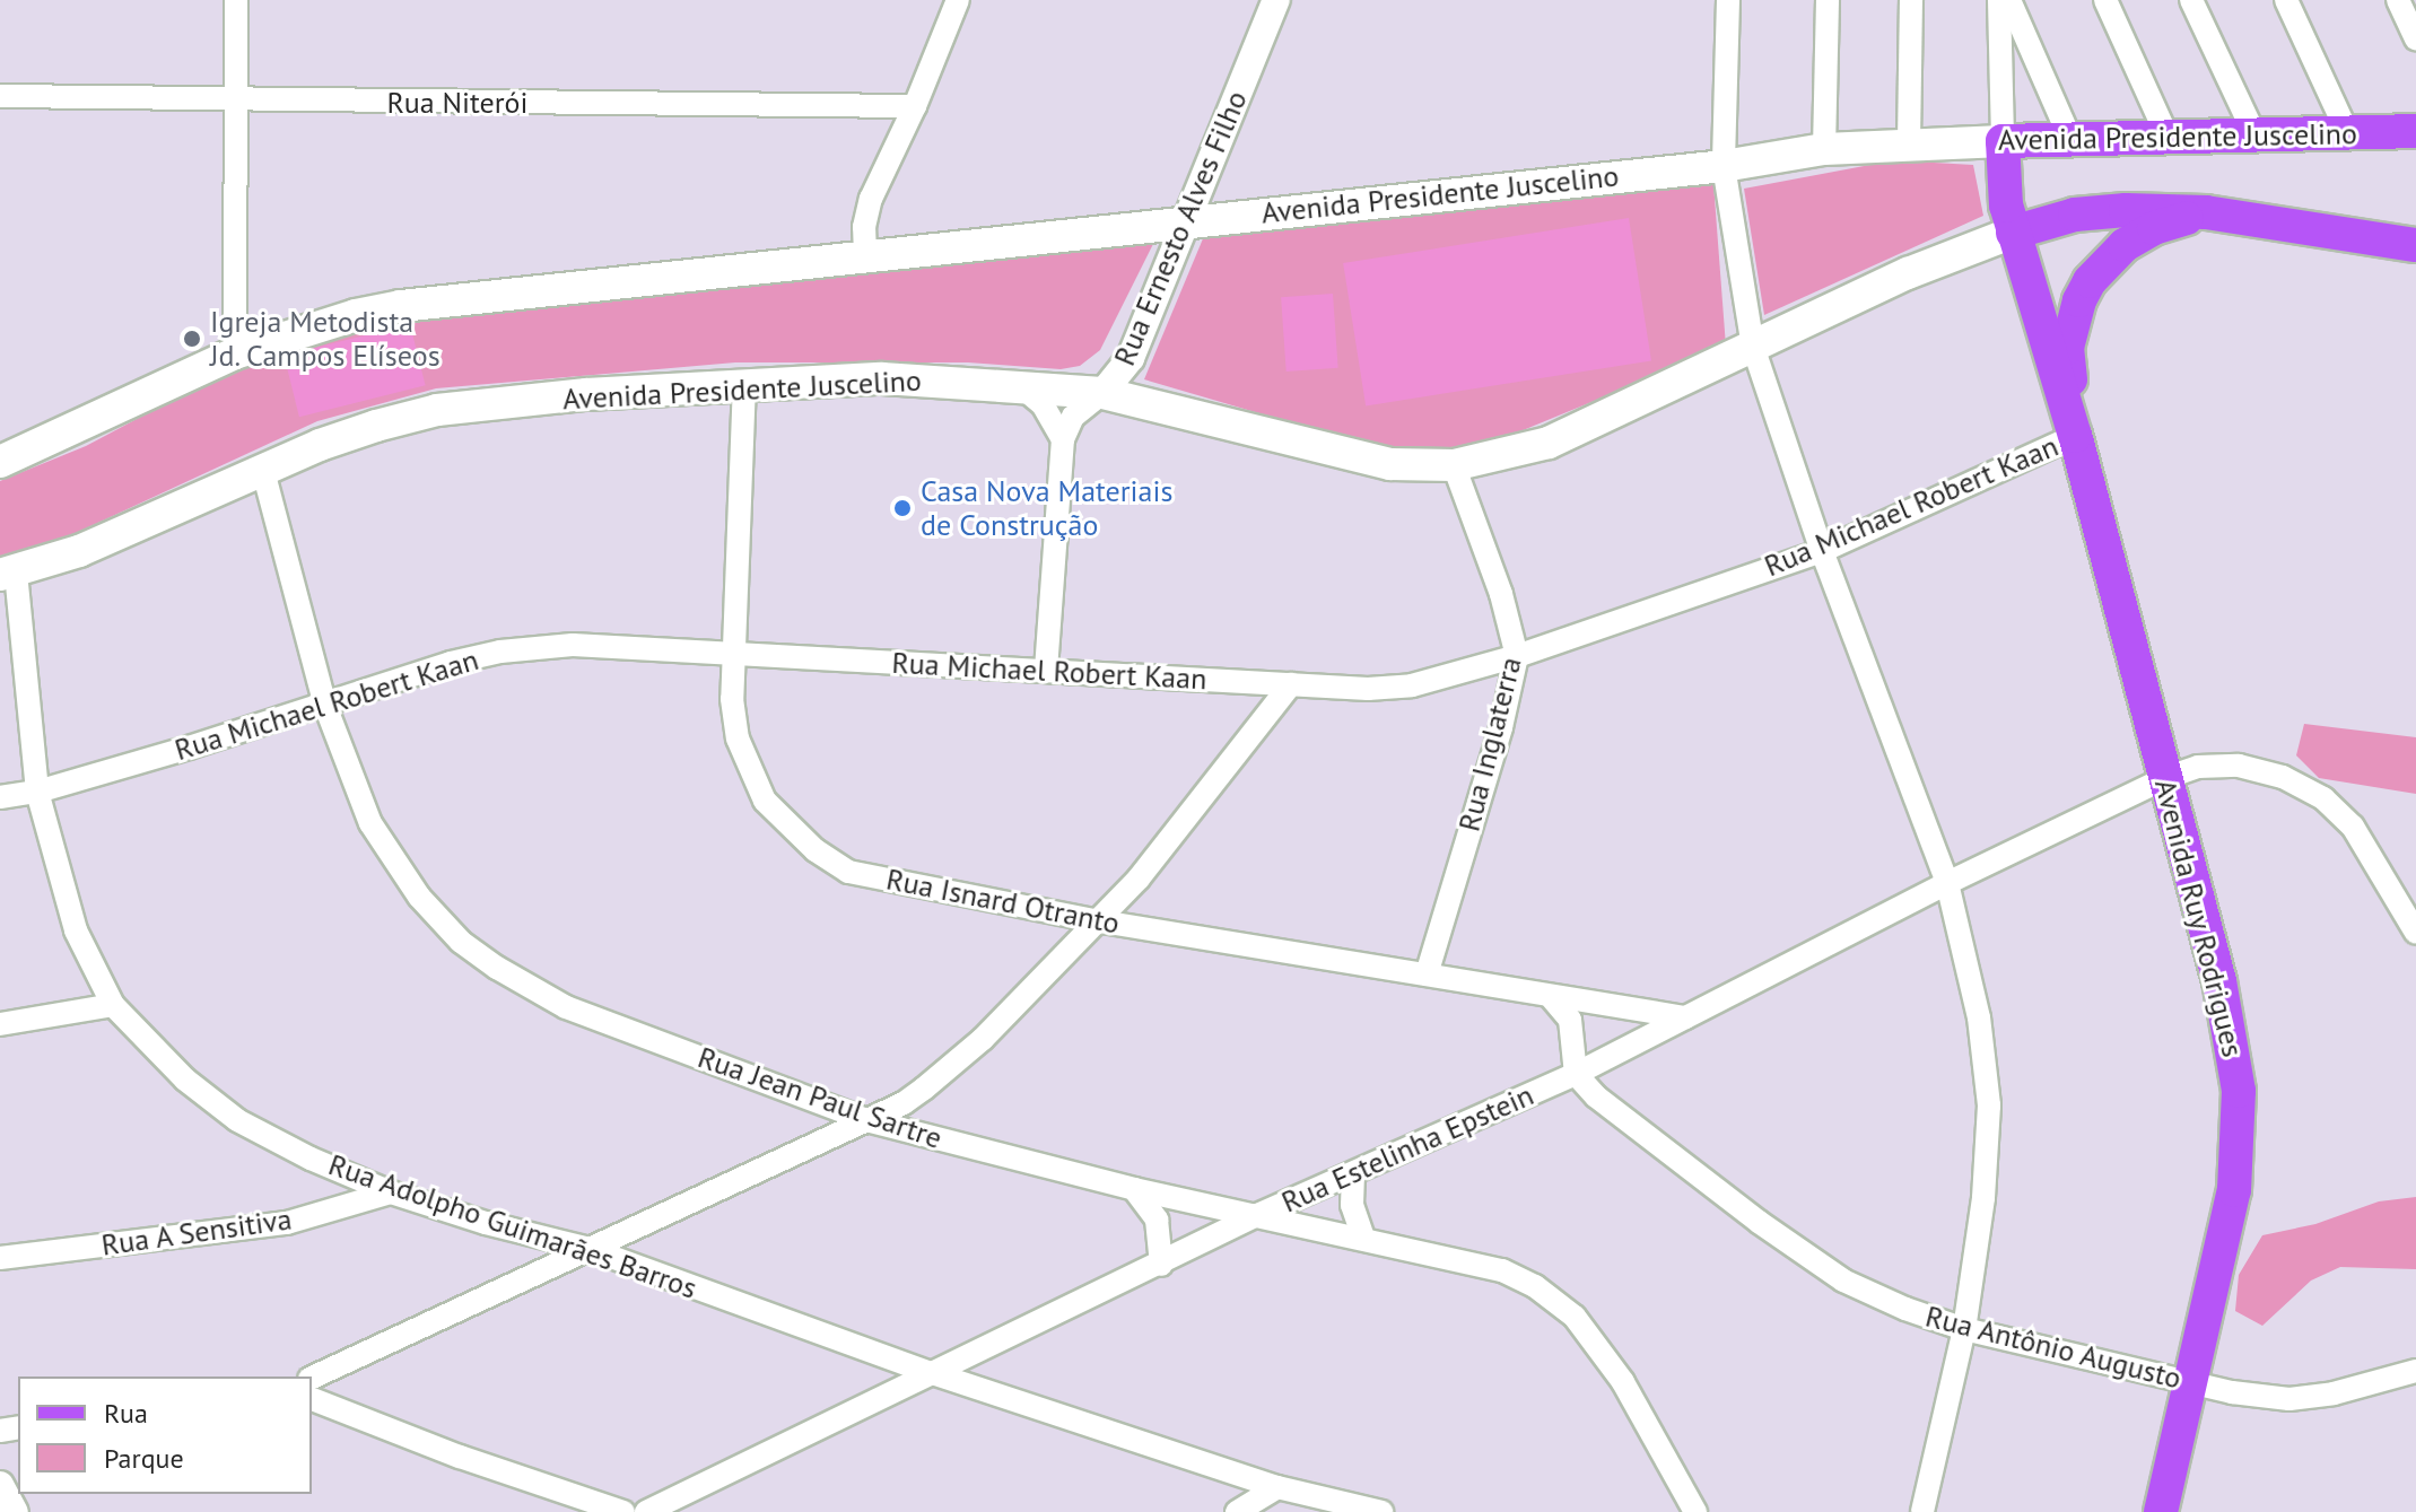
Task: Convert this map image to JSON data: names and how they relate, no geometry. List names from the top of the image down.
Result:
{
  "streets": {
    "main road": ["Avenida Presidente Juscelino", "Avenida Ruy Rodrigues"],
    "street": [
      "Rua Niterói",
      "Rua Ernesto Alves Filho",
      "Rua Michael Robert Kaan",
      "Rua Inglaterra",
      "Rua Isnard Otranto",
      "Rua Jean Paul Sartre",
      "Rua Estelinha Epstein",
      "Rua Adolpho Guimarães Barros",
      "Rua A Sensitiva",
      "Rua Antônio Augusto"
    ]
  },
  "crossings": [
    ["Avenida Presidente Juscelino", "Rua Ernesto Alves Filho"],
    ["Avenida Presidente Juscelino", "Rua Inglaterra"],
    ["Avenida Presidente Juscelino", "Rua Isnard Otranto"],
    ["Avenida Presidente Juscelino", "Avenida Ruy Rodrigues"],
    ["Avenida Presidente Juscelino", "Rua Jean Paul Sartre"],
    ["Avenida Presidente Juscelino", "Rua Adolpho Guimarães Barros"],
    ["Rua Michael Robert Kaan", "Rua Inglaterra"],
    ["Rua Michael Robert Kaan", "Rua Isnard Otranto"],
    ["Rua Michael Robert Kaan", "Avenida Ruy Rodrigues"],
    ["Rua Michael Robert Kaan", "Rua Jean Paul Sartre"],
    ["Rua Michael Robert Kaan", "Rua Adolpho Guimarães Barros"],
    ["Rua Inglaterra", "Rua Isnard Otranto"],
    ["Rua Isnard Otranto", "Rua Estelinha Epstein"],
    ["Avenida Ruy Rodrigues", "Rua Estelinha Epstein"],
    ["Avenida Ruy Rodrigues", "Rua Antônio Augusto"],
    ["Rua Jean Paul Sartre", "Rua Estelinha Epstein"],
    ["Rua Estelinha Epstein", "Rua Adolpho Guimarães Barros"],
    ["Rua Estelinha Epstein", "Rua Antônio Augusto"],
    ["Rua Adolpho Guimarães Barros", "Rua A Sensitiva"]
  ],
  "places": ["Igreja Metodista Jd. Campos Elíseos", "Casa Nova Materiais de Construção"],
  "legend": ["Rua", "Parque"]
}
